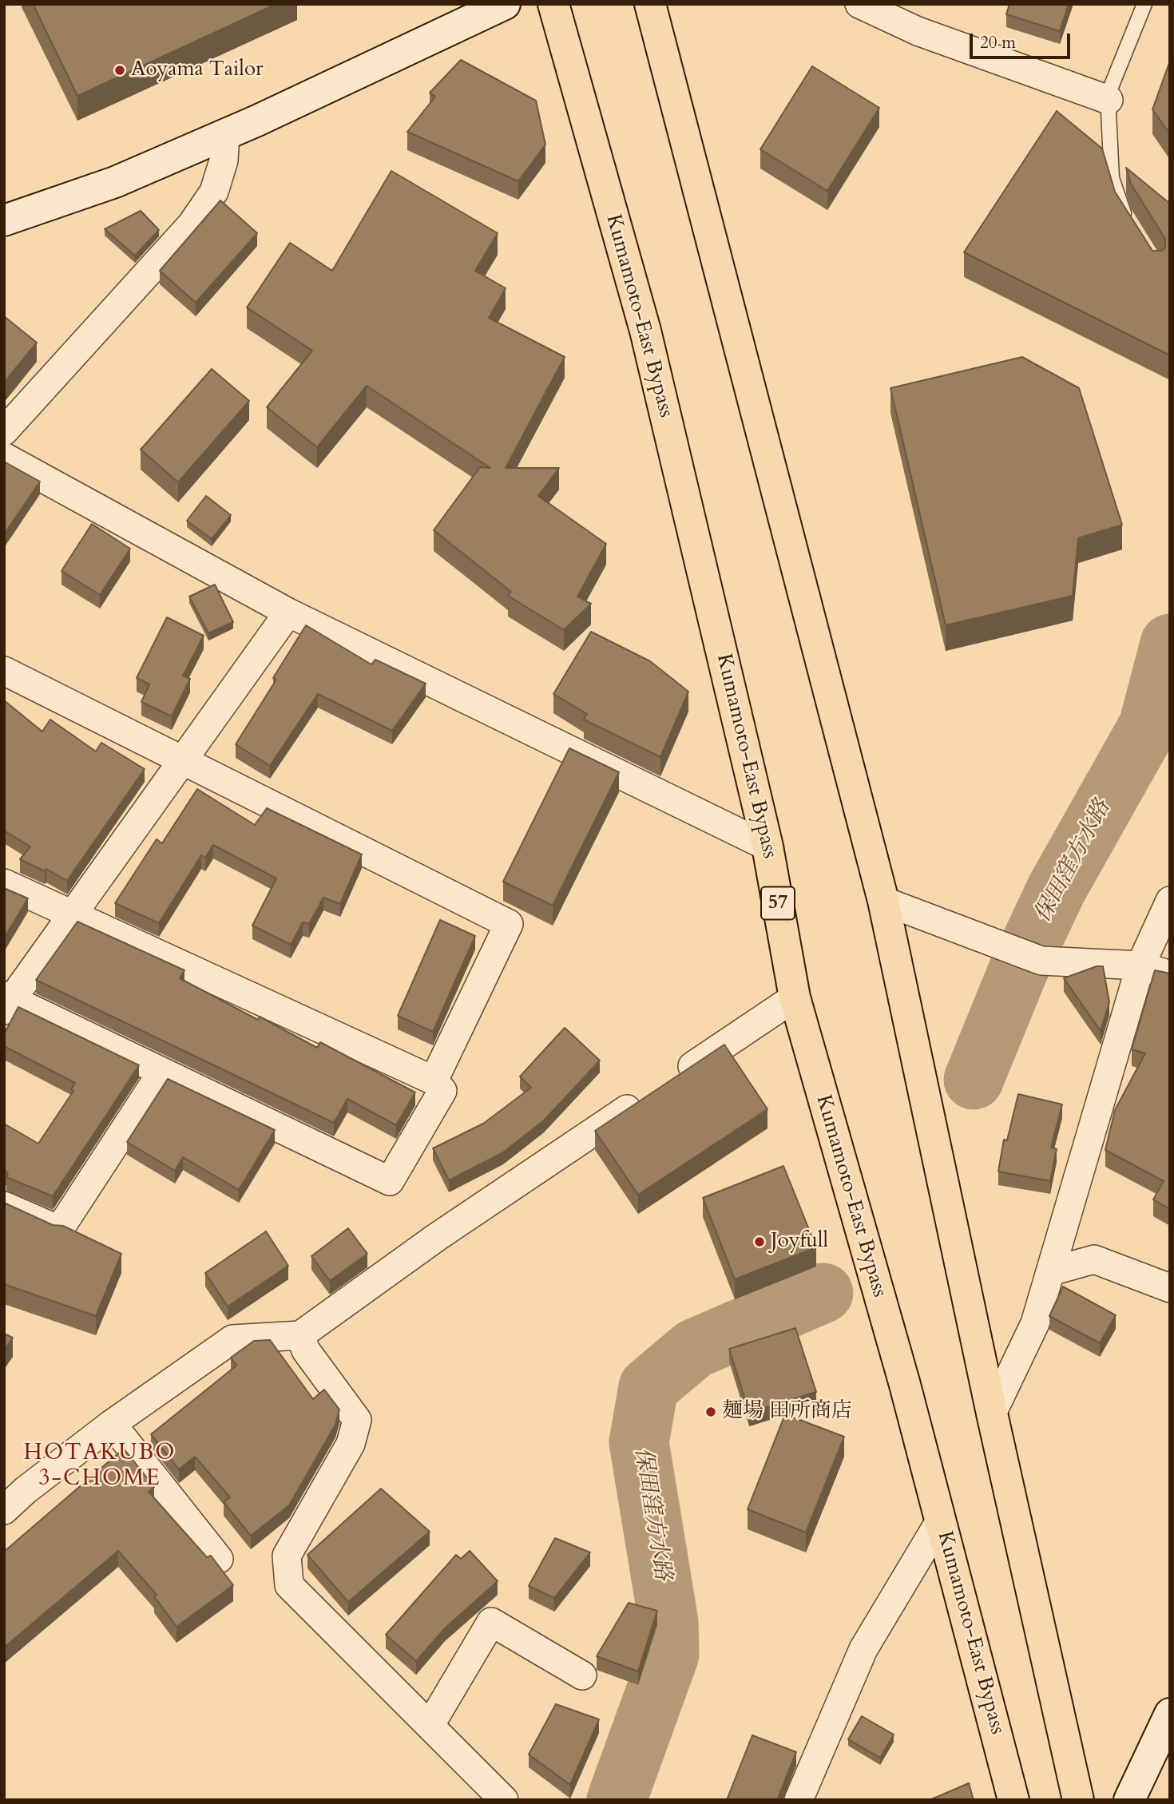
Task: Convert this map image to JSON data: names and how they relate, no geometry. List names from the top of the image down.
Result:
{
  "streets": {
    "highway": ["Kumamoto-East Bypass", "57"]
  },
  "districts": ["HOTAKUBO 3-CHOME"],
  "water": ["保田窪方水路"],
  "places": ["Aoyama Tailor", "Joyfull", "麺場 田所商店"],
  "scale_bar": "20 m"
}
